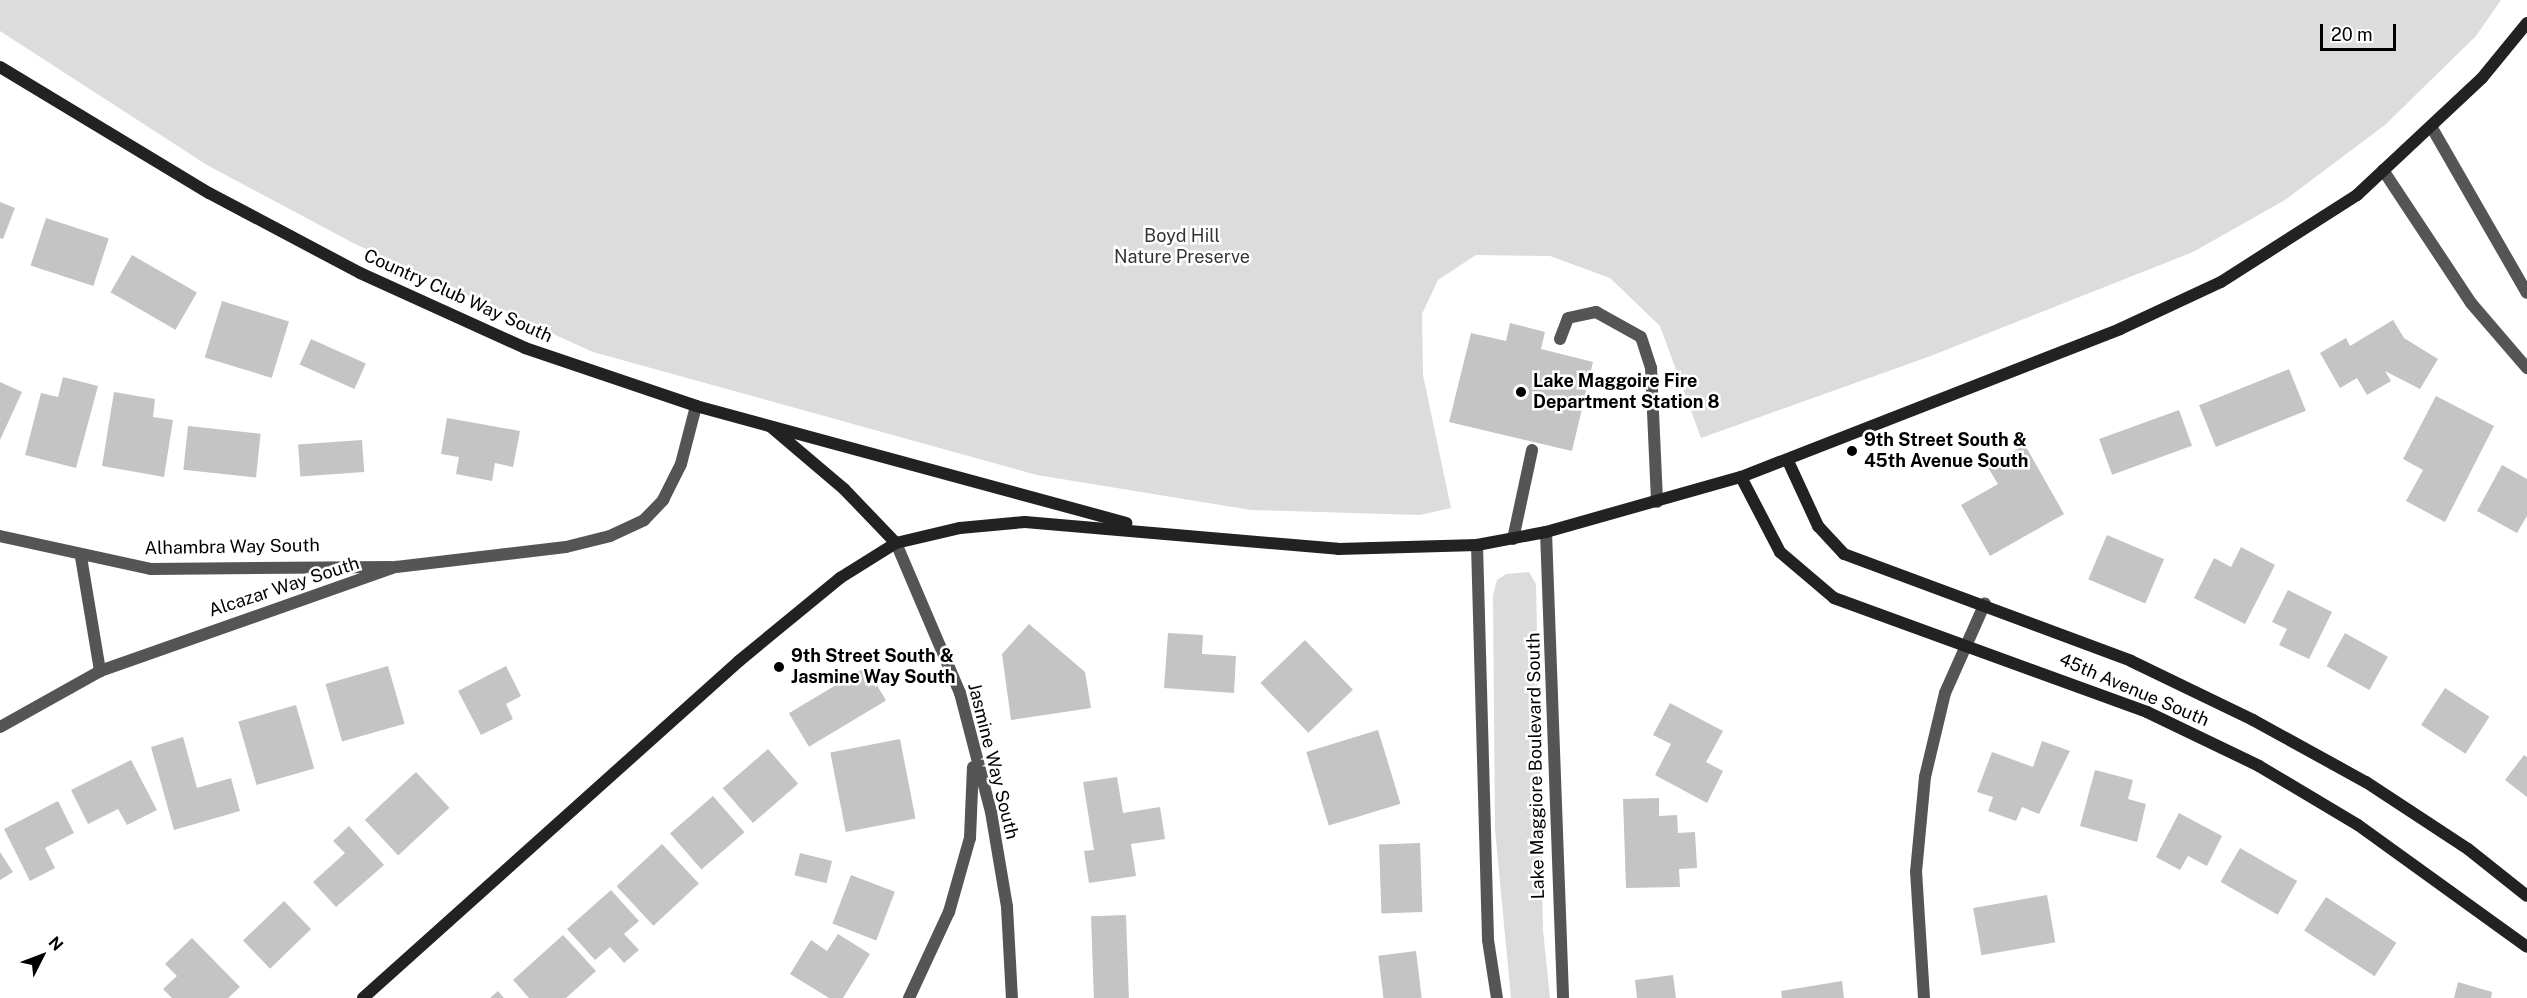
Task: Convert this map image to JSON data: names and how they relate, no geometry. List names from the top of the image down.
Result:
{
  "streets": {
    "main road": ["Country Club Way South", "45th Avenue South"],
    "street": [
      "Alhambra Way South",
      "Alcazar Way South",
      "Jasmine Way South",
      "Lake Maggiore Boulevard South"
    ]
  },
  "crossings": [
    ["Country Club Way South", "Alcazar Way South"],
    ["Country Club Way South", "Jasmine Way South"],
    ["Alhambra Way South", "Alcazar Way South"]
  ],
  "parks": ["Boyd Hill Nature Preserve"],
  "places": ["Lake Maggoire Fire Department Station 8", "9th Street South & 45th Avenue South", "9th Street South & Jasmine Way South"],
  "scale_bar": "20 m",
  "north": "top right"
}
